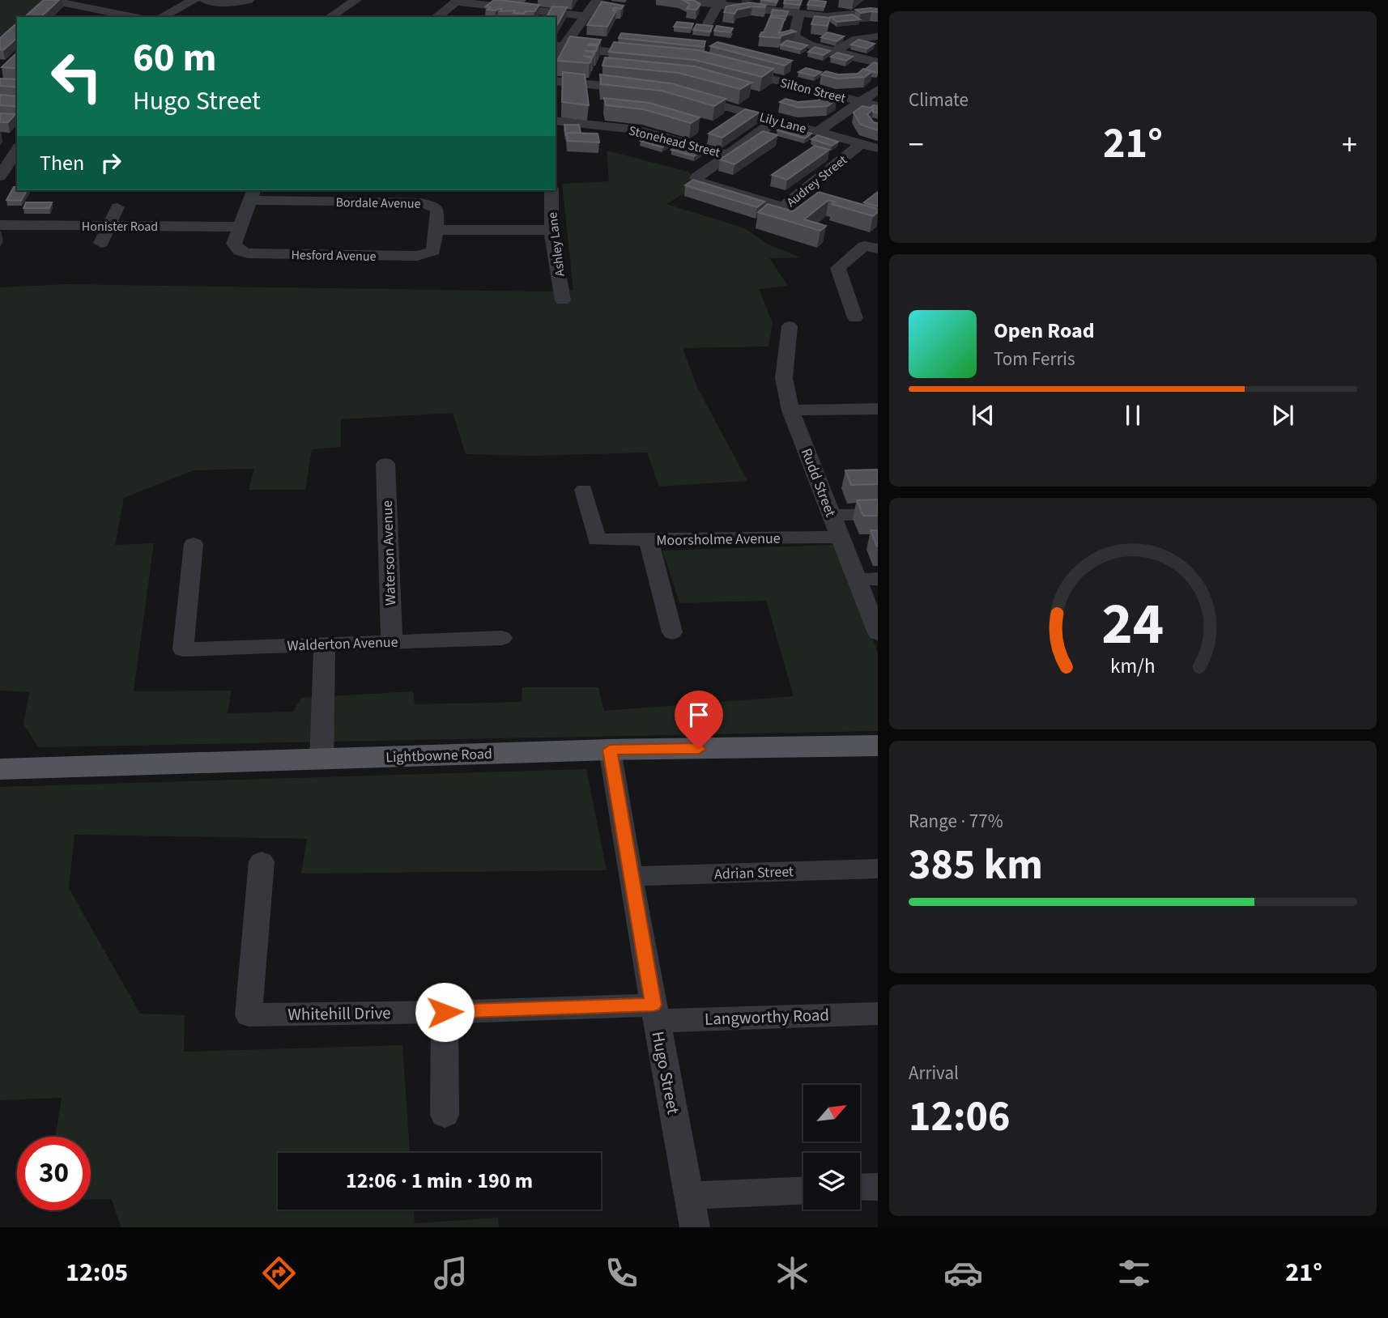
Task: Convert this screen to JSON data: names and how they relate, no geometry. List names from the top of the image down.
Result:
{
  "streets": {
    "main road": ["Lightbowne Road"],
    "street": [
      "Silton Street",
      "Lily Lane",
      "Stonehead Street",
      "Audrey Street",
      "Bordale Avenue",
      "Honister Road",
      "Ashley Lane",
      "Hesford Avenue",
      "Rudd Street",
      "Moorsholme Avenue",
      "Waterson Avenue",
      "Walderton Avenue",
      "Adrian Street",
      "Whitehill Drive",
      "Langworthy Road",
      "Hugo Street"
    ]
  },
  "crossings": [
    ["Lily Lane", "Audrey Street"],
    ["Bordale Avenue", "Hesford Avenue"],
    ["Honister Road", "Hesford Avenue"],
    ["Rudd Street", "Moorsholme Avenue"],
    ["Waterson Avenue", "Walderton Avenue"],
    ["Lightbowne Road", "Hugo Street"],
    ["Adrian Street", "Hugo Street"],
    ["Whitehill Drive", "Langworthy Road"],
    ["Whitehill Drive", "Hugo Street"],
    ["Langworthy Road", "Hugo Street"]
  ],
  "north": "top right",
  "page": {
    "tile": [
      "Climate",
      ["Range · 77%", "385 km"],
      ["Arrival", "12:06"]
    ],
    "turn": ["60 m", "Hugo Street"],
    "heat": ["−", "21°", "+"],
    "then": "Then",
    "song": ["Open Road", "Tom Ferris"],
    "limit": "30",
    "trip": "12:06 · 1 min · 190 m",
    "tabs": ["12:05", "21°"],
    "gauge": ["24", "km/h"]
  }
}
